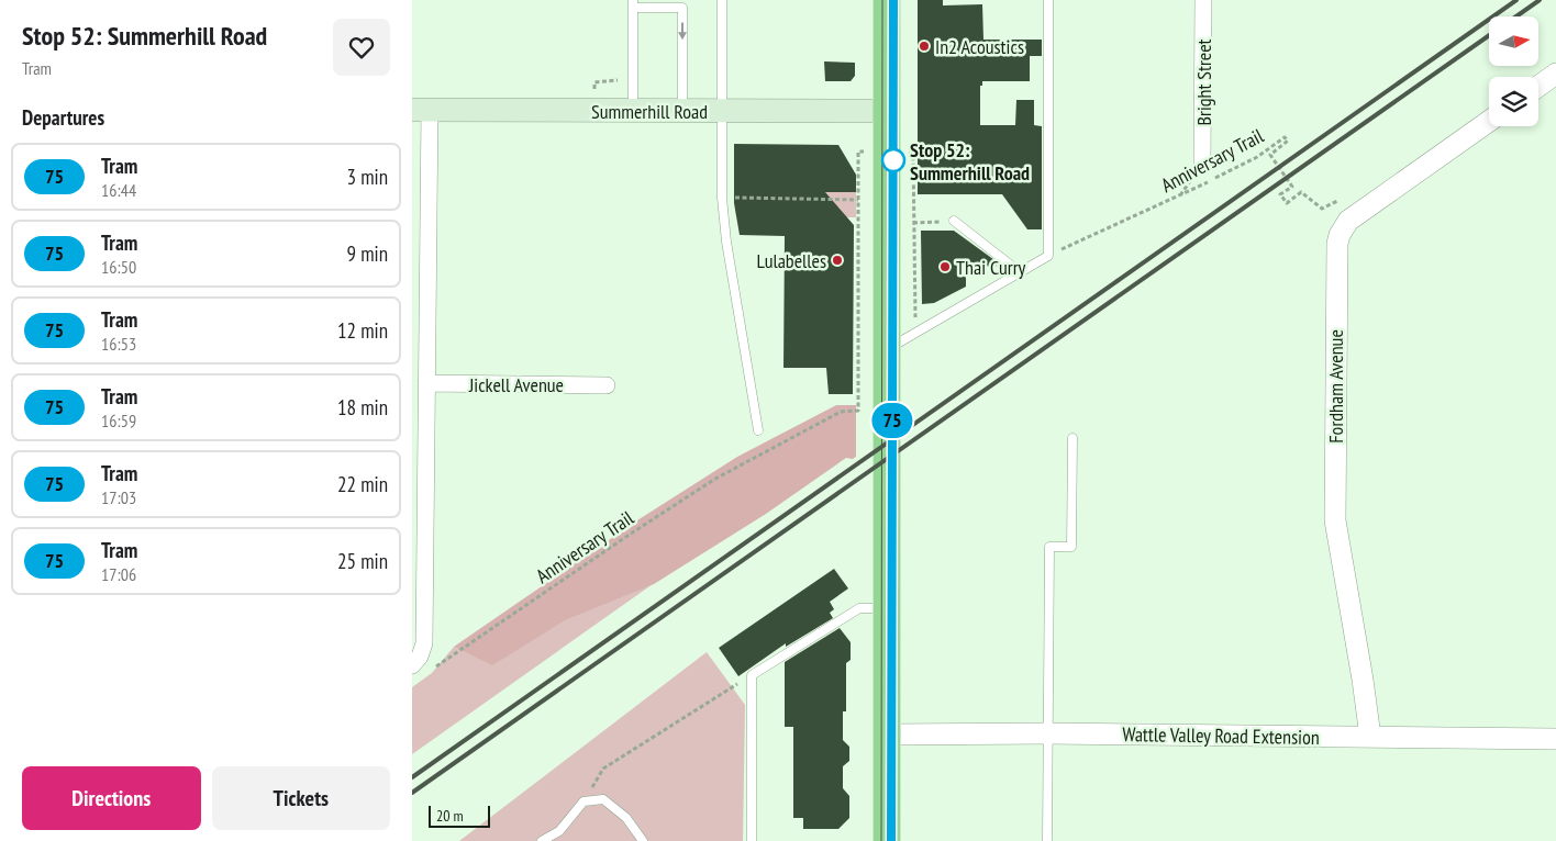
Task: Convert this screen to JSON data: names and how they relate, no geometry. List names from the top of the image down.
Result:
{
  "streets": {
    "main road": ["Summerhill Road"],
    "street": [
      "Bright Street",
      "Jickell Avenue",
      "Fordham Avenue",
      "Wattle Valley Road Extension"
    ],
    "path": ["Anniversary Trail"]
  },
  "crossings": [
    ["Fordham Avenue", "Wattle Valley Road Extension"]
  ],
  "places": [
    "In2 Acoustics",
    "Stop 52: Summerhill Road",
    "Lulabelles",
    "Thai Curry"
  ],
  "lines": ["tram line 75"],
  "scale_bar": "20 m",
  "north": "right",
  "page": {
    "heading": [
      ["Stop 52: Summerhill Road", "Tram"],
      "Departures"
    ],
    "on_map": "75",
    "list": [
      {
        "mark": "75",
        "name": "Tram",
        "note": "16:44",
        "value": "3 min"
      },
      {
        "mark": "75",
        "name": "Tram",
        "note": "16:50",
        "value": "9 min"
      },
      {
        "mark": "75",
        "name": "Tram",
        "note": "16:53",
        "value": "12 min"
      },
      {
        "mark": "75",
        "name": "Tram",
        "note": "16:59",
        "value": "18 min"
      },
      {
        "mark": "75",
        "name": "Tram",
        "note": "17:03",
        "value": "22 min"
      },
      {
        "mark": "75",
        "name": "Tram",
        "note": "17:06",
        "value": "25 min"
      }
    ],
    "buttons": ["Directions", "Tickets"],
    "scale": "20 m"
  }
}
